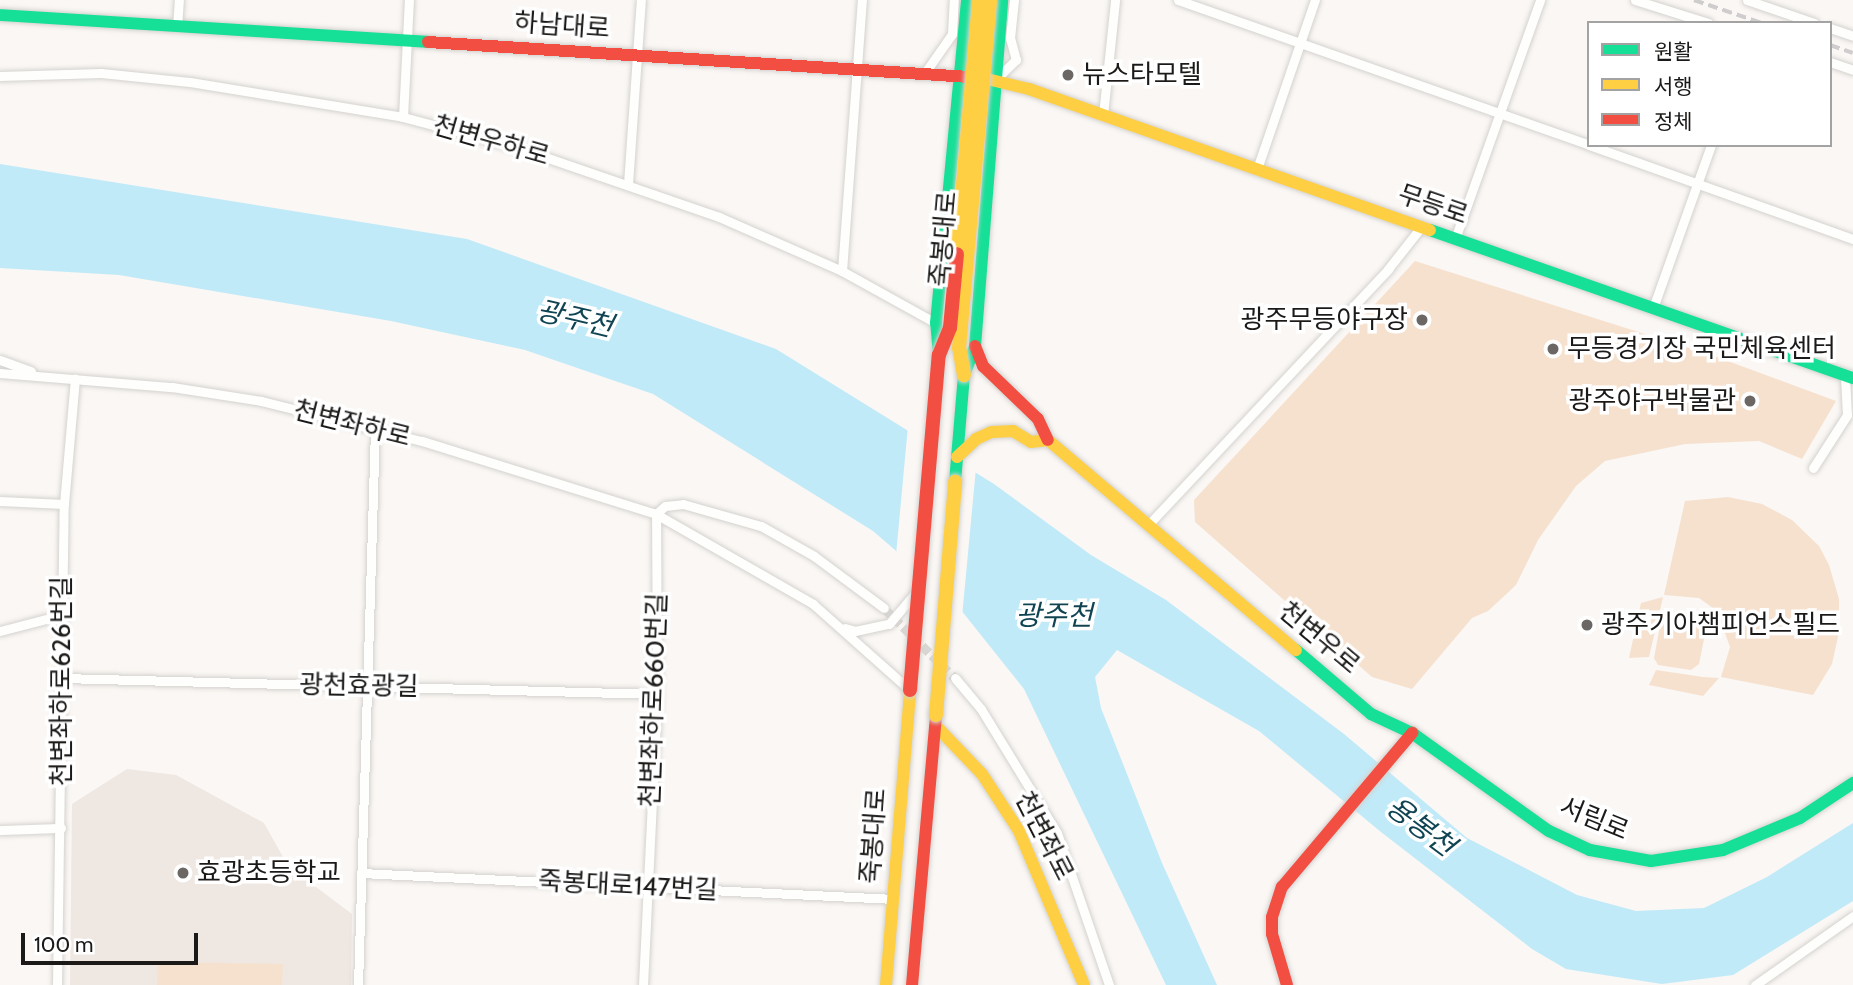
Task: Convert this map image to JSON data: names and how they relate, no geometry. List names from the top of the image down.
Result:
{
  "streets": {
    "street": [
      "하남대로",
      "천변우하로",
      "무등로",
      "죽봉대로",
      "천변좌하로",
      "천변우로",
      "천변좌하로626번길",
      "광천효광길",
      "천변좌하로660번길",
      "서림로",
      "천변좌로",
      "죽봉대로147번길"
    ]
  },
  "crossings": [
    ["하남대로", "무등로"],
    ["죽봉대로", "천변좌하로"],
    ["죽봉대로", "천변우로"],
    ["죽봉대로", "천변좌로"],
    ["죽봉대로", "죽봉대로147번길"],
    ["천변좌하로", "천변좌하로626번길"],
    ["천변좌하로", "천변좌하로660번길"],
    ["천변우로", "서림로"],
    ["천변좌하로626번길", "광천효광길"],
    ["광천효광길", "천변좌하로660번길"],
    ["천변좌하로660번길", "죽봉대로147번길"]
  ],
  "water": ["광주천", "용봉천"],
  "places": [
    "뉴스타모텔",
    "광주무등야구장",
    "무등경기장 국민체육센터",
    "광주야구박물관",
    "광주기아챔피언스필드",
    "효광초등학교"
  ],
  "legend": ["원활", "서행", "정체"],
  "scale_bar": "100 m"
}
